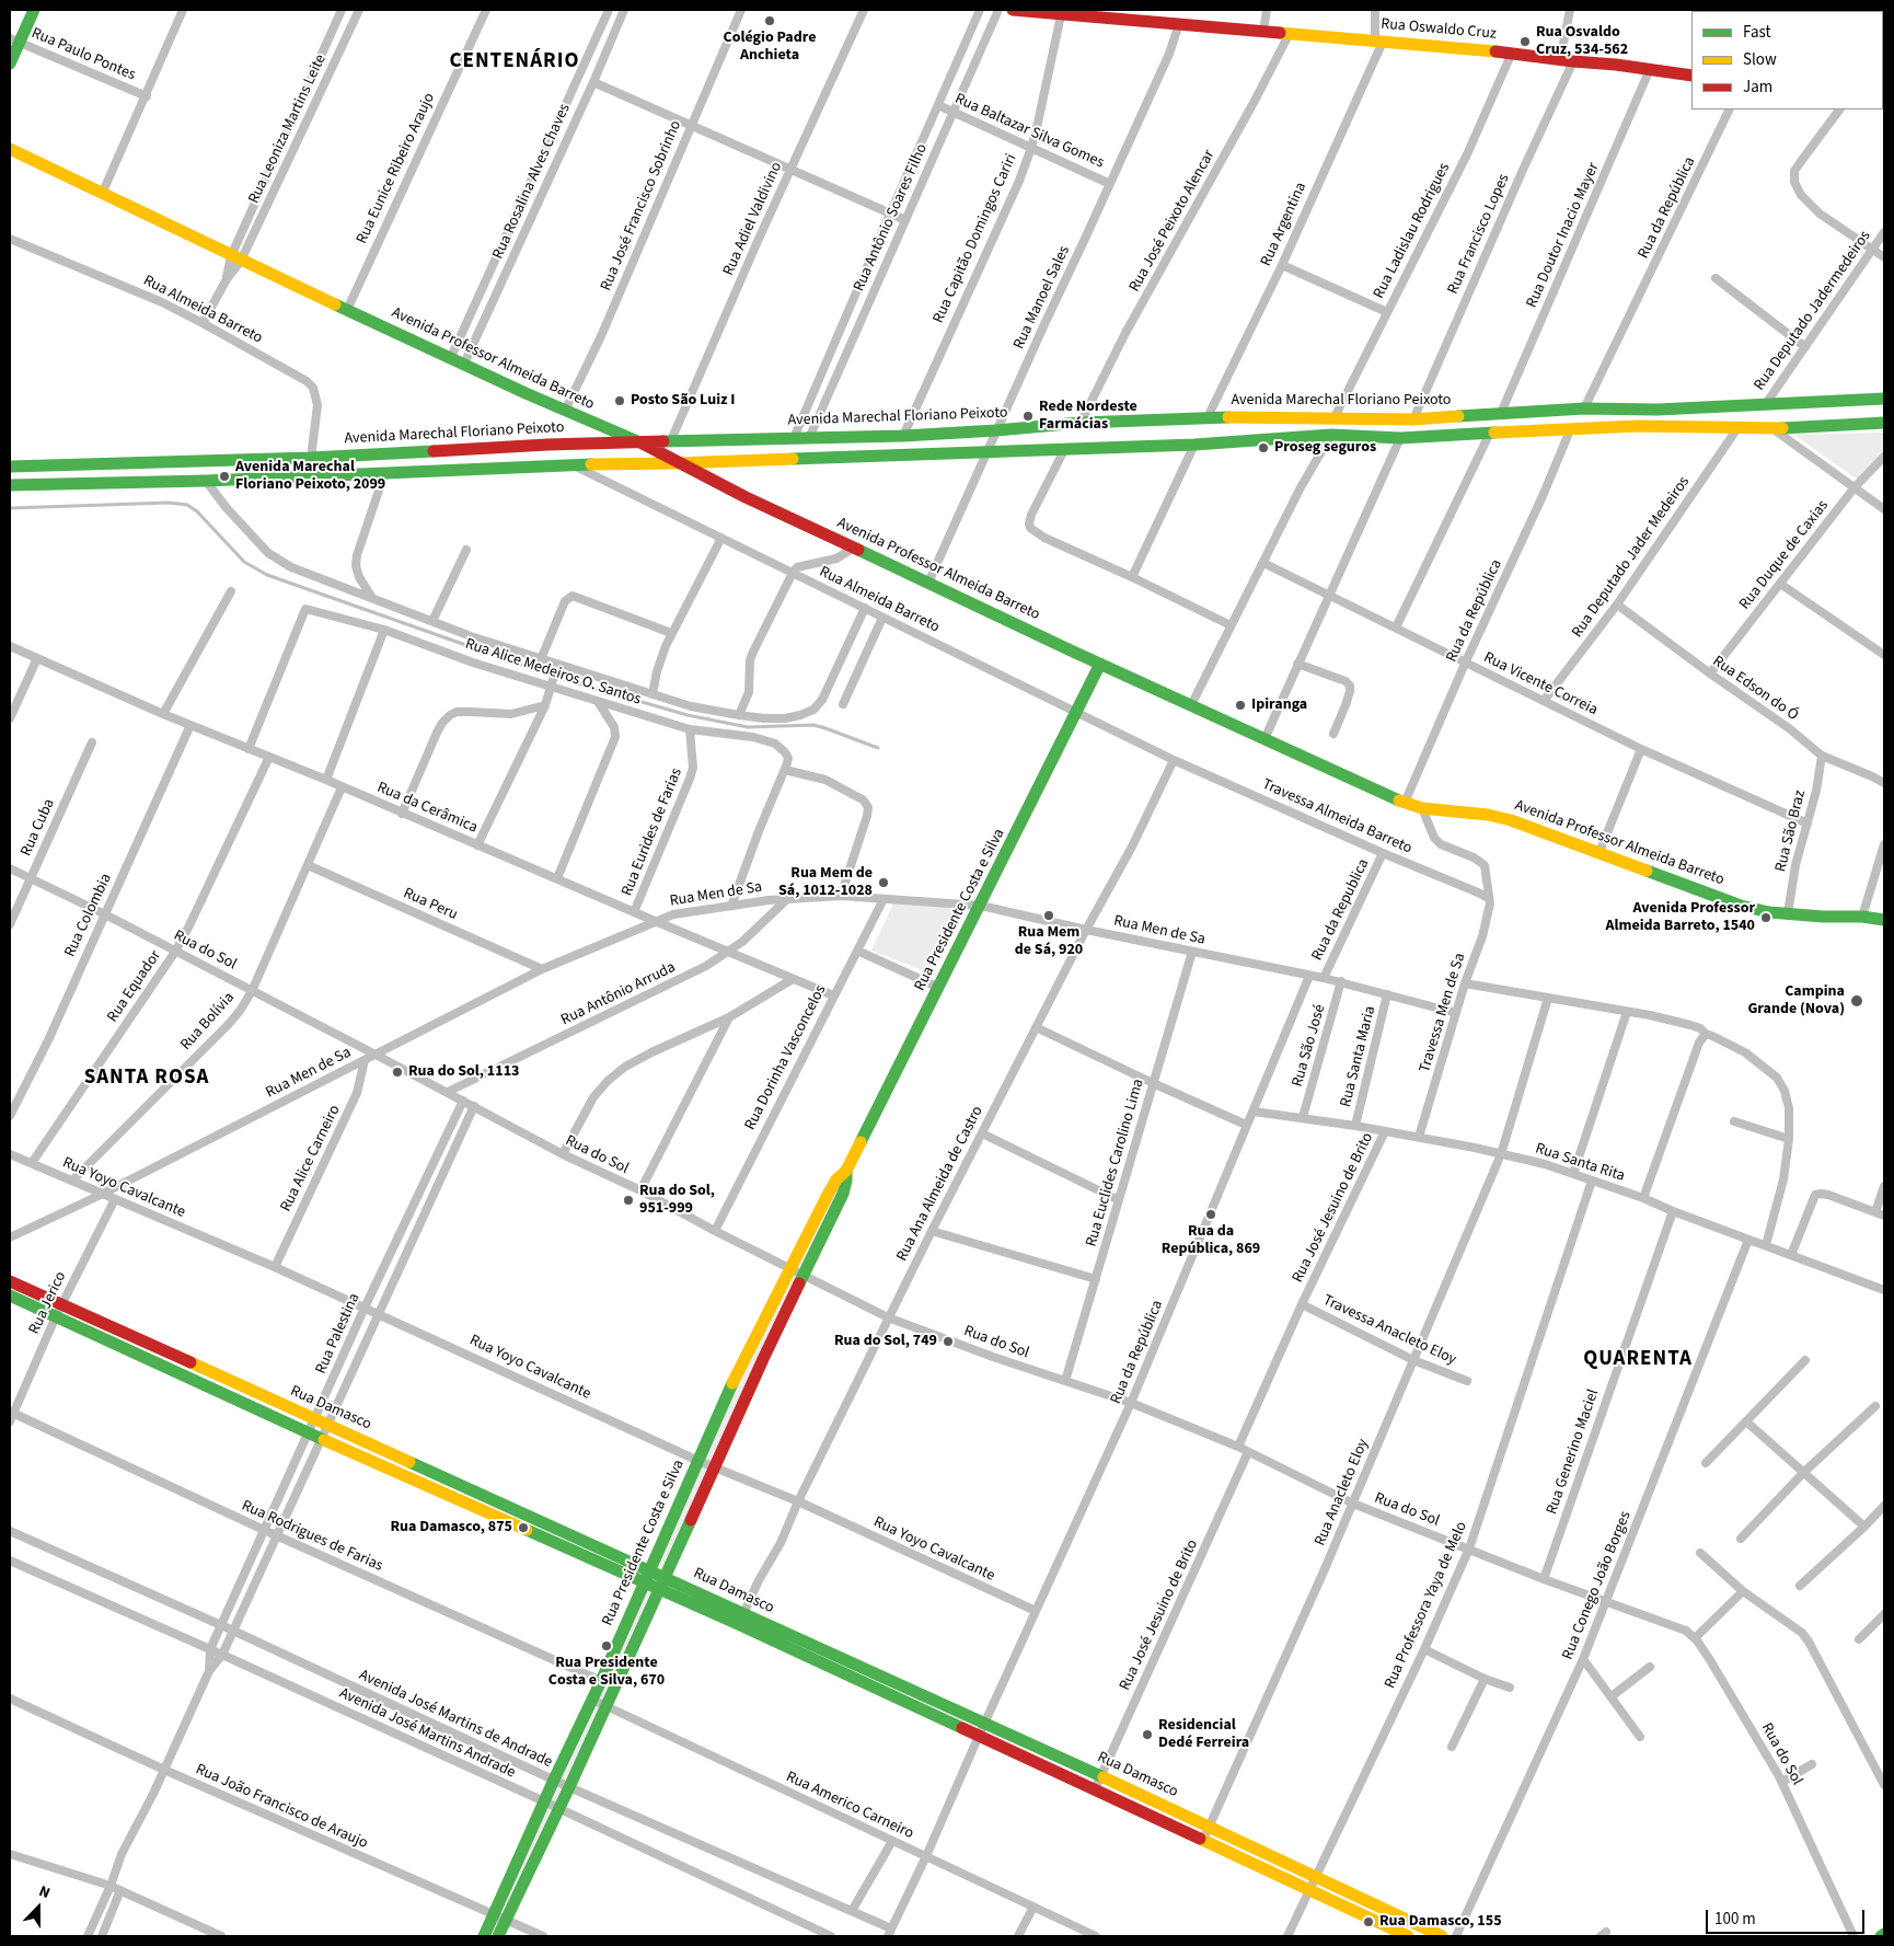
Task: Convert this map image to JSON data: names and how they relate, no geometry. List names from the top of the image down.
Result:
{
  "streets": {
    "street": [
      "Rua Oswaldo Cruz",
      "Rua Paulo Pontes",
      "Rua Leoniza Martins Leite",
      "Rua Baltazar Silva Gomes",
      "Rua Eunice Ribeiro Araujo",
      "Rua Rosalina Alves Chaves",
      "Rua José Francisco Sobrinho",
      "Rua da República",
      "Rua Antônio Soares Filho",
      "Rua Adiel Valdivino",
      "Rua José Peixoto Alencar",
      "Rua Argentina",
      "Rua Ladislau Rodrigues",
      "Rua Francisco Lopes",
      "Rua Doutor Inacio Mayer",
      "Rua Capitão Domingos Cariri",
      "Rua Manoel Sales",
      "Rua Almeida Barreto",
      "Rua Deputado Jadermedeiros",
      "Avenida Professor Almeida Barreto",
      "Avenida Marechal Floriano Peixoto",
      "Rua Duque de Caxias",
      "Rua Deputado Jader Medeiros",
      "Rua Alice Medeiros O. Santos",
      "Rua Vicente Correia",
      "Rua Edson do Ó",
      "Rua da Cerâmica",
      "Travessa Almeida Barreto",
      "Rua Cuba",
      "Rua São Braz",
      "Rua Eurides de Farias",
      "Rua Men de Sa",
      "Rua Peru",
      "Rua Presidente Costa e Silva",
      "Rua da Republica",
      "Rua Colombia",
      "Rua do Sol",
      "Rua Equador",
      "Rua Antônio Arruda",
      "Travessa Men de Sa",
      "Rua Bolívia",
      "Rua São José",
      "Rua Santa Maria",
      "Rua Dorinha Vasconcelos",
      "Rua Alice Carneiro",
      "Rua Euclides Carolino Lima",
      "Rua Santa Rita",
      "Rua Ana Almeida de Castro",
      "Rua Yoyo Cavalcante",
      "Rua José Jesuino de Brito",
      "Rua Jerico",
      "Travessa Anacleto Eloy",
      "Rua Palestina",
      "Rua Damasco",
      "Rua Generino Maciel",
      "Rua Anacleto Eloy",
      "Rua Rodrigues de Farias",
      "Rua Conego João Borges",
      "Rua Professora Yaya de Melo",
      "Avenida José Martins de Andrade",
      "Avenida José Martins Andrade",
      "Rua Americo Carneiro",
      "Rua João Francisco de Araujo"
    ]
  },
  "crossings": [
    ["Rua Oswaldo Cruz", "Rua José Peixoto Alencar"],
    ["Rua Oswaldo Cruz", "Rua Argentina"],
    ["Rua Oswaldo Cruz", "Rua Ladislau Rodrigues"],
    ["Rua Oswaldo Cruz", "Rua Francisco Lopes"],
    ["Rua Oswaldo Cruz", "Rua Doutor Inacio Mayer"],
    ["Rua Oswaldo Cruz", "Rua Capitão Domingos Cariri"],
    ["Rua Oswaldo Cruz", "Rua Manoel Sales"],
    ["Rua Leoniza Martins Leite", "Avenida Professor Almeida Barreto"],
    ["Rua Baltazar Silva Gomes", "Rua Antônio Soares Filho"],
    ["Rua Baltazar Silva Gomes", "Rua Capitão Domingos Cariri"],
    ["Rua Baltazar Silva Gomes", "Rua Manoel Sales"],
    ["Rua Eunice Ribeiro Araujo", "Avenida Professor Almeida Barreto"],
    ["Rua Rosalina Alves Chaves", "Avenida Professor Almeida Barreto"],
    ["Rua José Francisco Sobrinho", "Avenida Professor Almeida Barreto"],
    ["Rua da República", "Avenida Professor Almeida Barreto"],
    ["Rua da República", "Avenida Marechal Floriano Peixoto"],
    ["Rua da República", "Rua Vicente Correia"],
    ["Rua da República", "Rua Men de Sa"],
    ["Rua da República", "Rua do Sol"],
    ["Rua da República", "Rua Santa Rita"],
    ["Rua da República", "Rua Yoyo Cavalcante"],
    ["Rua da República", "Rua Damasco"],
    ["Rua da República", "Avenida José Martins de Andrade"],
    ["Rua da República", "Rua Americo Carneiro"],
    ["Rua Antônio Soares Filho", "Avenida Marechal Floriano Peixoto"],
    ["Rua Adiel Valdivino", "Avenida Marechal Floriano Peixoto"],
    ["Rua José Peixoto Alencar", "Avenida Marechal Floriano Peixoto"],
    ["Rua Argentina", "Avenida Marechal Floriano Peixoto"],
    ["Rua Ladislau Rodrigues", "Avenida Marechal Floriano Peixoto"],
    ["Rua Francisco Lopes", "Avenida Marechal Floriano Peixoto"],
    ["Rua Doutor Inacio Mayer", "Avenida Marechal Floriano Peixoto"],
    ["Rua Capitão Domingos Cariri", "Avenida Marechal Floriano Peixoto"],
    ["Rua Manoel Sales", "Avenida Professor Almeida Barreto"],
    ["Rua Manoel Sales", "Avenida Marechal Floriano Peixoto"],
    ["Rua Almeida Barreto", "Avenida Marechal Floriano Peixoto"],
    ["Rua Almeida Barreto", "Rua Alice Medeiros O. Santos"],
    ["Rua Almeida Barreto", "Travessa Almeida Barreto"],
    ["Rua Almeida Barreto", "Rua Presidente Costa e Silva"],
    ["Rua Almeida Barreto", "Rua Ana Almeida de Castro"],
    ["Rua Deputado Jadermedeiros", "Avenida Marechal Floriano Peixoto"],
    ["Avenida Professor Almeida Barreto", "Avenida Marechal Floriano Peixoto"],
    ["Avenida Professor Almeida Barreto", "Rua São Braz"],
    ["Avenida Professor Almeida Barreto", "Rua Presidente Costa e Silva"],
    ["Avenida Professor Almeida Barreto", "Travessa Men de Sa"],
    ["Rua Duque de Caxias", "Rua Edson do Ó"],
    ["Rua Deputado Jader Medeiros", "Rua Vicente Correia"],
    ["Rua Deputado Jader Medeiros", "Rua Edson do Ó"],
    ["Rua Alice Medeiros O. Santos", "Rua da Cerâmica"],
    ["Rua Alice Medeiros O. Santos", "Rua Eurides de Farias"],
    ["Rua Vicente Correia", "Rua São Braz"],
    ["Rua Edson do Ó", "Rua São Braz"],
    ["Rua da Cerâmica", "Rua Eurides de Farias"],
    ["Rua da Cerâmica", "Rua Men de Sa"],
    ["Rua da Cerâmica", "Rua Colombia"],
    ["Rua da Cerâmica", "Rua Equador"],
    ["Rua da Cerâmica", "Rua Antônio Arruda"],
    ["Rua da Cerâmica", "Rua Bolívia"],
    ["Rua da Cerâmica", "Rua Dorinha Vasconcelos"],
    ["Travessa Almeida Barreto", "Rua da Republica"],
    ["Travessa Almeida Barreto", "Travessa Men de Sa"],
    ["Travessa Almeida Barreto", "Rua Ana Almeida de Castro"],
    ["Rua Cuba", "Rua do Sol"],
    ["Rua Men de Sa", "Rua Peru"],
    ["Rua Men de Sa", "Rua Presidente Costa e Silva"],
    ["Rua Men de Sa", "Rua da Republica"],
    ["Rua Men de Sa", "Rua do Sol"],
    ["Rua Men de Sa", "Rua Antônio Arruda"],
    ["Rua Men de Sa", "Travessa Men de Sa"],
    ["Rua Men de Sa", "Rua São José"],
    ["Rua Men de Sa", "Rua Santa Maria"],
    ["Rua Men de Sa", "Rua Dorinha Vasconcelos"],
    ["Rua Men de Sa", "Rua Alice Carneiro"],
    ["Rua Men de Sa", "Rua Euclides Carolino Lima"],
    ["Rua Men de Sa", "Rua Ana Almeida de Castro"],
    ["Rua Men de Sa", "Rua Yoyo Cavalcante"],
    ["Rua Peru", "Rua Bolívia"],
    ["Rua Presidente Costa e Silva", "Rua do Sol"],
    ["Rua Presidente Costa e Silva", "Rua Yoyo Cavalcante"],
    ["Rua Presidente Costa e Silva", "Rua Damasco"],
    ["Rua Presidente Costa e Silva", "Rua Rodrigues de Farias"],
    ["Rua Presidente Costa e Silva", "Avenida José Martins de Andrade"],
    ["Rua Presidente Costa e Silva", "Avenida José Martins Andrade"],
    ["Rua Presidente Costa e Silva", "Rua Americo Carneiro"],
    ["Rua Presidente Costa e Silva", "Rua João Francisco de Araujo"],
    ["Rua Colombia", "Rua do Sol"],
    ["Rua do Sol", "Rua Equador"],
    ["Rua do Sol", "Rua Antônio Arruda"],
    ["Rua do Sol", "Rua Bolívia"],
    ["Rua do Sol", "Rua Dorinha Vasconcelos"],
    ["Rua do Sol", "Rua Euclides Carolino Lima"],
    ["Rua do Sol", "Rua Ana Almeida de Castro"],
    ["Rua do Sol", "Rua José Jesuino de Brito"],
    ["Rua do Sol", "Rua Palestina"],
    ["Rua do Sol", "Rua Generino Maciel"],
    ["Rua do Sol", "Rua Anacleto Eloy"],
    ["Rua do Sol", "Rua Conego João Borges"],
    ["Rua do Sol", "Rua Professora Yaya de Melo"],
    ["Rua Equador", "Rua Yoyo Cavalcante"],
    ["Travessa Men de Sa", "Rua Santa Rita"],
    ["Rua Bolívia", "Rua Yoyo Cavalcante"],
    ["Rua São José", "Rua Santa Rita"],
    ["Rua Santa Maria", "Rua Santa Rita"],
    ["Rua Alice Carneiro", "Rua Yoyo Cavalcante"],
    ["Rua Santa Rita", "Rua José Jesuino de Brito"],
    ["Rua Santa Rita", "Rua Generino Maciel"],
    ["Rua Santa Rita", "Rua Anacleto Eloy"],
    ["Rua Santa Rita", "Rua Conego João Borges"],
    ["Rua Santa Rita", "Rua Professora Yaya de Melo"],
    ["Rua Ana Almeida de Castro", "Rua Yoyo Cavalcante"],
    ["Rua Ana Almeida de Castro", "Rua Damasco"],
    ["Rua Yoyo Cavalcante", "Rua Jerico"],
    ["Rua Yoyo Cavalcante", "Rua Palestina"],
    ["Rua José Jesuino de Brito", "Travessa Anacleto Eloy"],
    ["Rua José Jesuino de Brito", "Rua Damasco"],
    ["Rua Jerico", "Rua Damasco"],
    ["Rua Jerico", "Rua Rodrigues de Farias"],
    ["Travessa Anacleto Eloy", "Rua Anacleto Eloy"],
    ["Rua Palestina", "Rua Damasco"],
    ["Rua Palestina", "Rua Rodrigues de Farias"],
    ["Rua Palestina", "Avenida José Martins de Andrade"],
    ["Rua Palestina", "Avenida José Martins Andrade"],
    ["Rua Palestina", "Rua João Francisco de Araujo"],
    ["Rua Damasco", "Rua Anacleto Eloy"],
    ["Rua Damasco", "Rua Professora Yaya de Melo"]
  ],
  "districts": ["CENTENÁRIO", "SANTA ROSA", "QUARENTA"],
  "places": [
    "Colégio Padre Anchieta",
    "Rua Osvaldo Cruz, 534-562",
    "Posto São Luiz I",
    "Rede Nordeste Farmácias",
    "Proseg seguros",
    "Avenida Marechal Floriano Peixoto, 2099",
    "Ipiranga",
    "Rua Mem de Sá, 1012-1028",
    "Rua Mem de Sá, 920",
    "Avenida Professor Almeida Barreto, 1540",
    "Campina Grande (Nova)",
    "Rua do Sol, 1113",
    "Rua do Sol, 951-999",
    "Rua da República, 869",
    "Rua do Sol, 749",
    "Rua Damasco, 875",
    "Rua Presidente Costa e Silva, 670",
    "Residencial Dedé Ferreira",
    "Rua Damasco, 155"
  ],
  "legend": ["Fast", "Slow", "Jam"],
  "scale_bar": "100 m",
  "north": "top"
}
